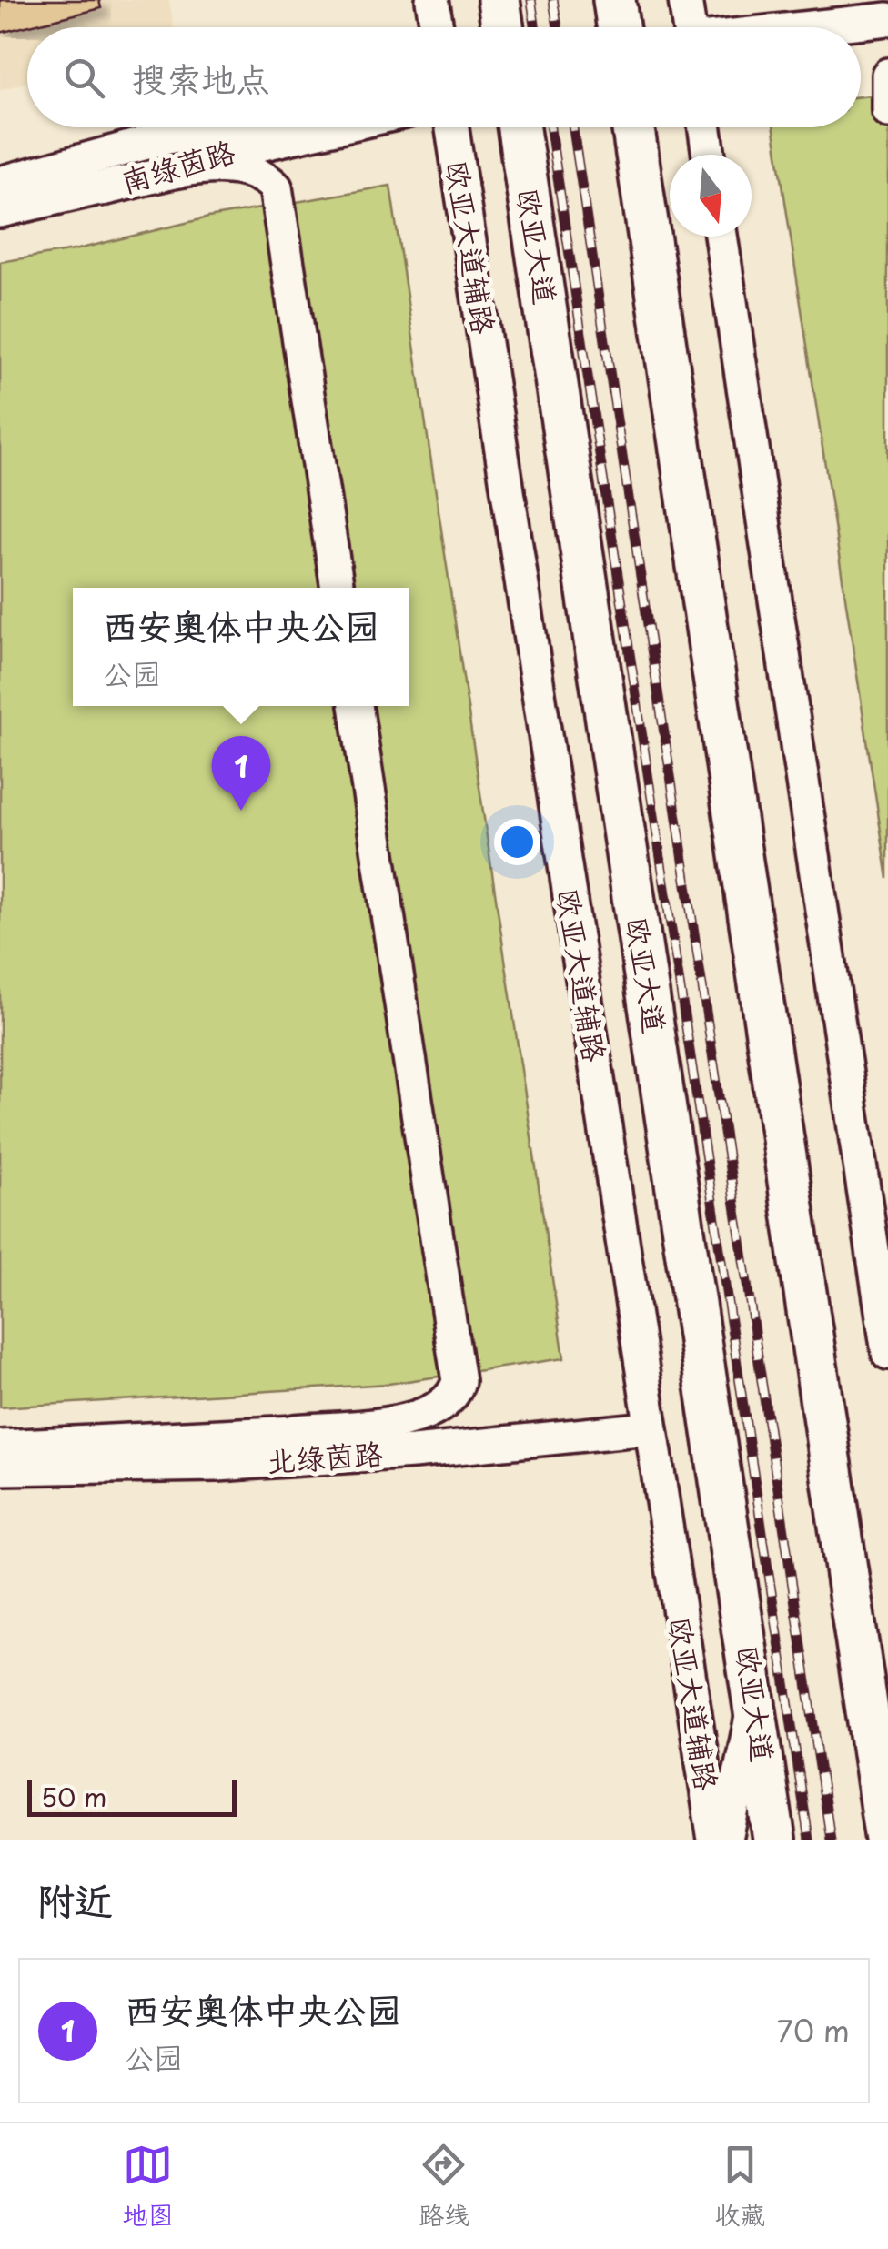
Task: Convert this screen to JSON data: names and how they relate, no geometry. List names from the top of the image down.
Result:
{
  "streets": {
    "main road": ["欧亚大道"],
    "street": ["南绿茵路", "欧亚大道辅路", "北绿茵路"]
  },
  "crossings": [
    ["欧亚大道辅路", "北绿茵路"]
  ],
  "scale_bar": "50 m",
  "north": "bottom",
  "page": {
    "search": "搜索地点",
    "popup": ["西安奥体中央公园", "公园"],
    "pins": "1",
    "scale": "50 m",
    "heading": "附近",
    "list": [
      {
        "mark": "1",
        "name": "西安奥体中央公园",
        "note": "公园",
        "value": "70 m"
      }
    ],
    "nav": ["地图", "路线", "收藏"]
  }
}
